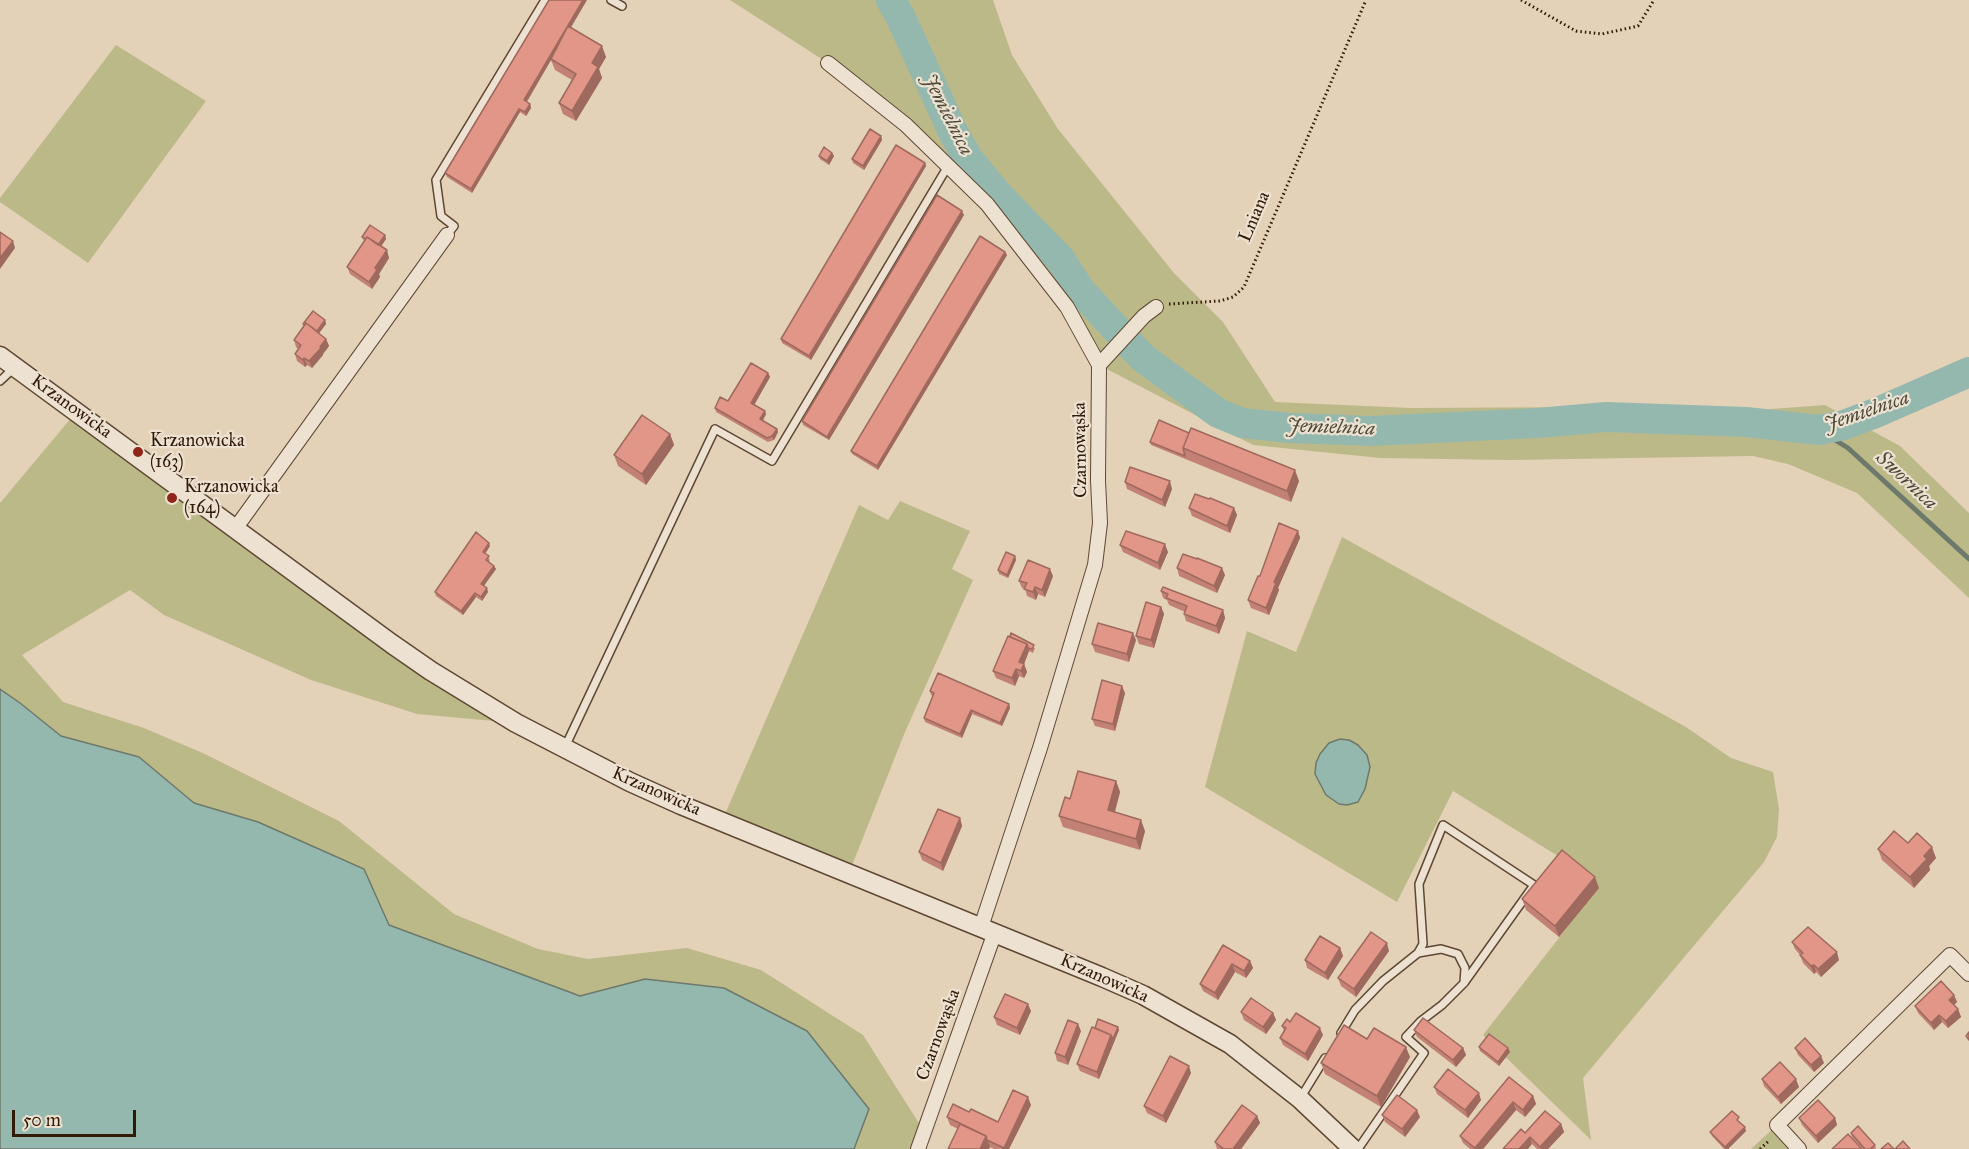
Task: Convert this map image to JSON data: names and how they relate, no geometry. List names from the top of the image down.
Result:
{
  "streets": {
    "street": ["Krzanowicka", "Czarnowąska"],
    "path": ["Lniana"]
  },
  "crossings": [
    ["Krzanowicka", "Czarnowąska"]
  ],
  "water": ["Jemielnica", "Swornica"],
  "places": ["Krzanowicka (163)", "Krzanowicka (164)"],
  "scale_bar": "50 m"
}
